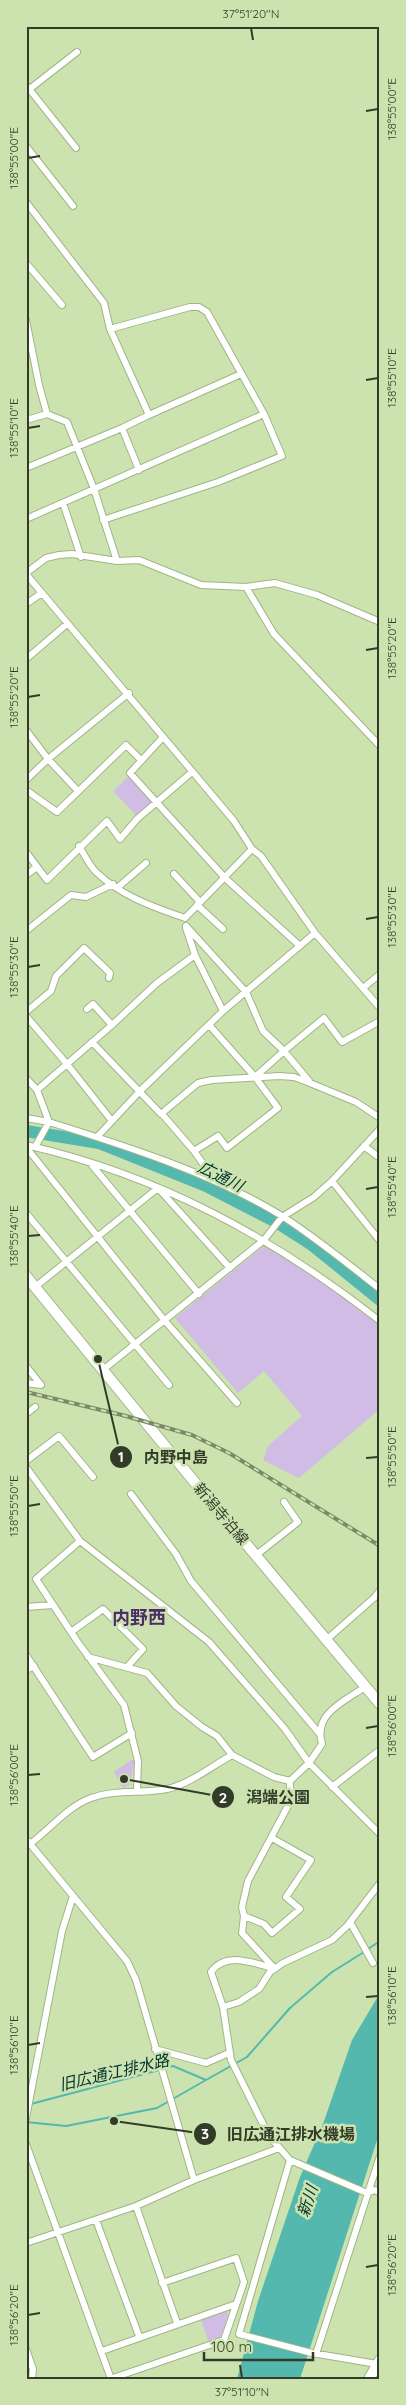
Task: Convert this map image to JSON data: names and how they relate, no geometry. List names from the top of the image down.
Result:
{
  "streets": {
    "main road": ["新潟寺泊線"]
  },
  "districts": ["内野西"],
  "water": ["広通川", "旧広通江排水路", "新川"],
  "places": ["内野中島", "潟端公園", "旧広通江排水機場"],
  "scale_bar": "100 m",
  "coordinates": [
    "37°51'20\"N",
    "138°55'00\"E",
    "138°55'10\"E",
    "138°55'20\"E",
    "138°55'30\"E",
    "138°55'40\"E",
    "138°55'50\"E",
    "138°56'00\"E",
    "138°56'10\"E",
    "138°56'20\"E",
    "37°51'10\"N"
  ]
}
